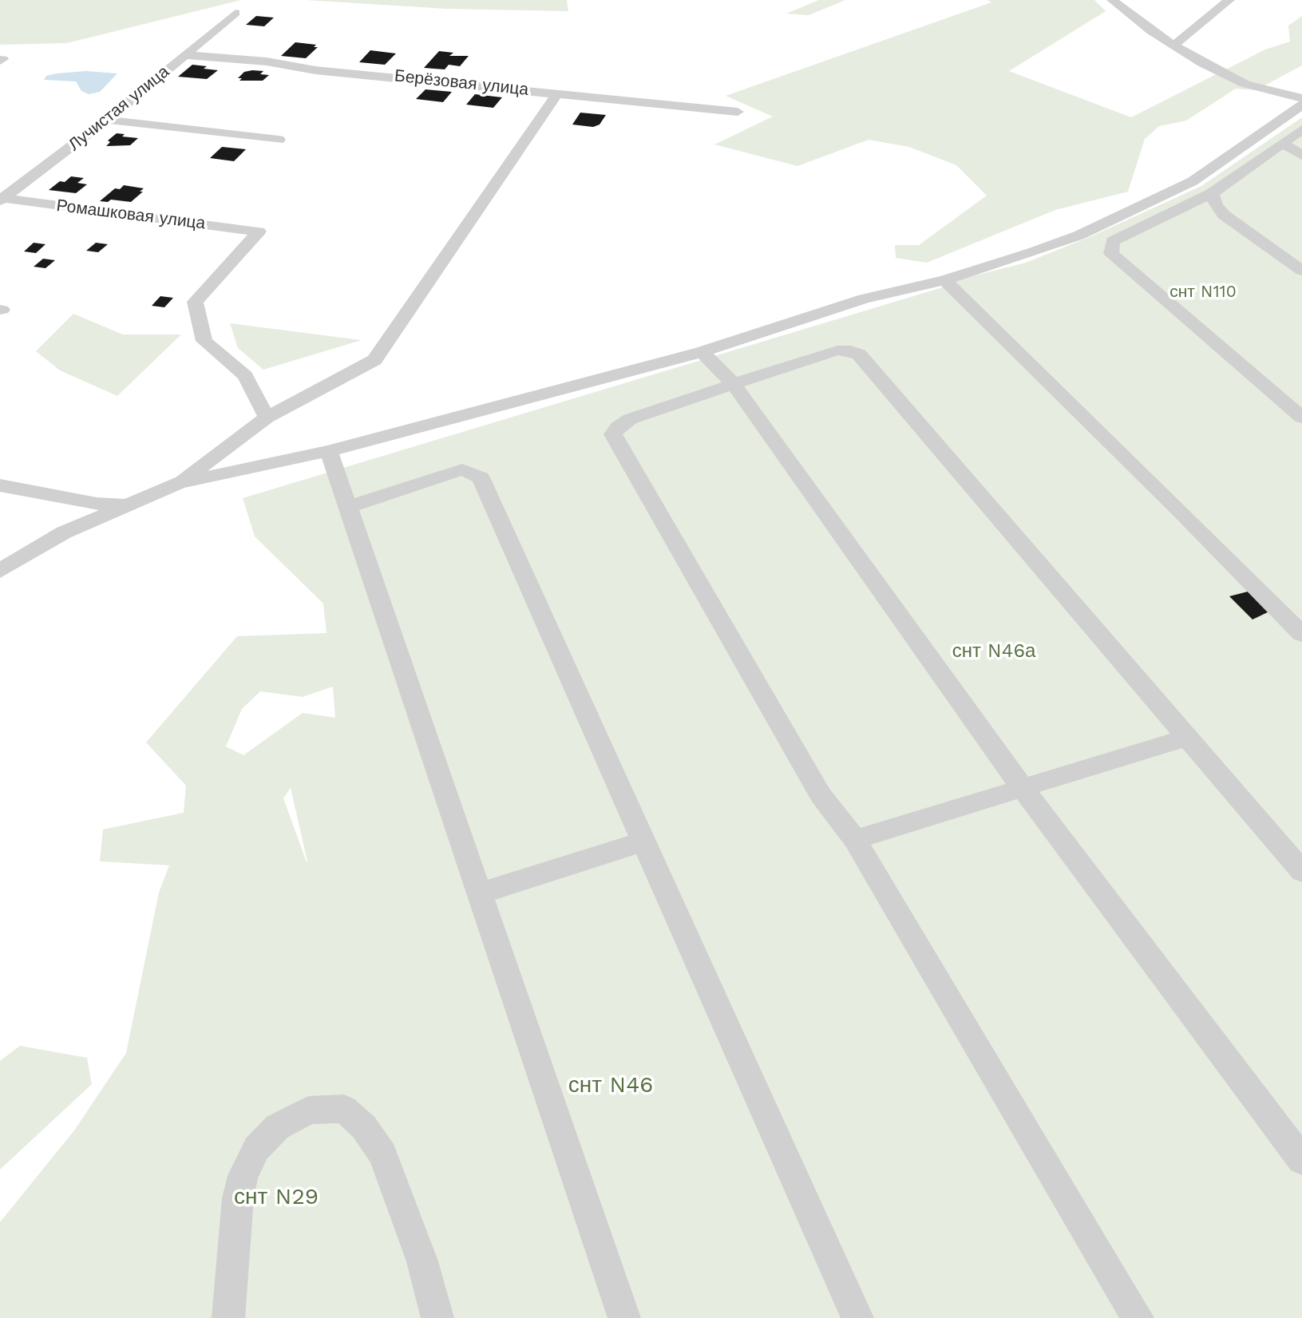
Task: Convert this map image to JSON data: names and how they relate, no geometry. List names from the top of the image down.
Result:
{
  "streets": {
    "street": ["Берёзовая улица", "Лучистая улица", "Ромашковая улица"]
  },
  "crossings": [
    ["Берёзовая улица", "Лучистая улица"],
    ["Лучистая улица", "Ромашковая улица"]
  ],
  "parks": [
    "снт N110",
    "снт N46а",
    "снт N46",
    "снт N29"
  ]
}
